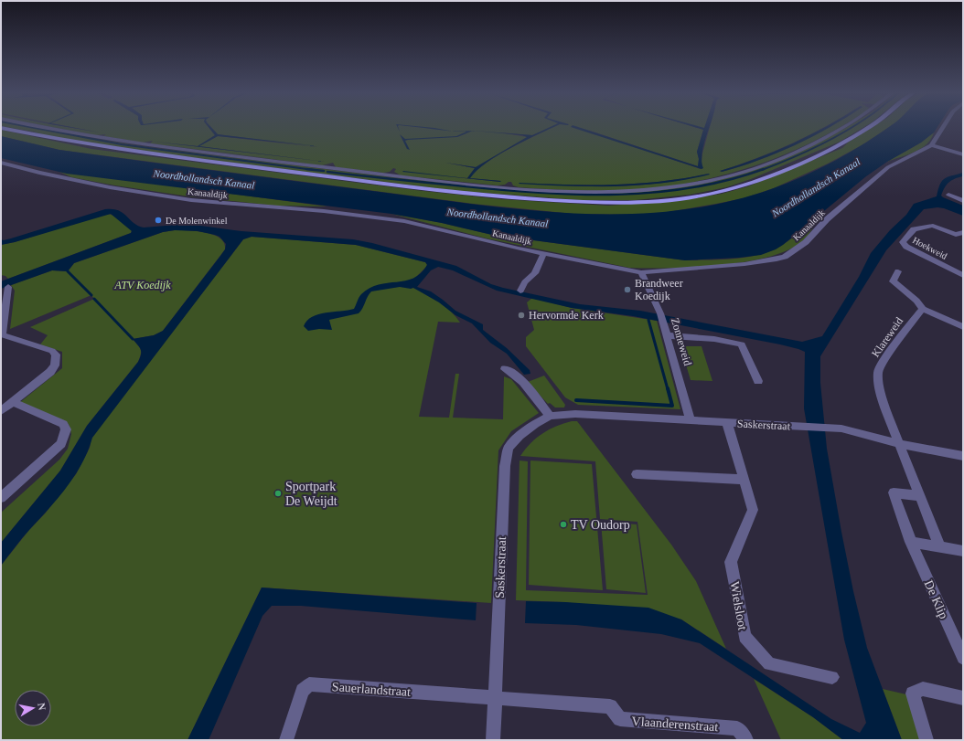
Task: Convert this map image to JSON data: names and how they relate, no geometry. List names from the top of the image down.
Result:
{
  "streets": {
    "street": [
      "Kanaaldijk",
      "Hoekweid",
      "Klareweid",
      "Zonneweid",
      "Saskerstraat",
      "De Klip",
      "Wielsloot",
      "Sauerlandstraat",
      "Vlaanderenstraat"
    ]
  },
  "crossings": [
    ["Kanaaldijk", "Zonneweid"],
    ["Klareweid", "Saskerstraat"],
    ["Zonneweid", "Saskerstraat"],
    ["Saskerstraat", "Wielsloot"],
    ["Saskerstraat", "Sauerlandstraat"],
    ["Saskerstraat", "Vlaanderenstraat"],
    ["Sauerlandstraat", "Vlaanderenstraat"]
  ],
  "water": ["Noordhollandsch Kanaal"],
  "parks": ["ATV Koedijk"],
  "places": [
    "De Molenwinkel",
    "Brandweer Koedijk",
    "Hervormde Kerk",
    "Sportpark De Weijdt",
    "TV Oudorp"
  ],
  "north": "right"
}
